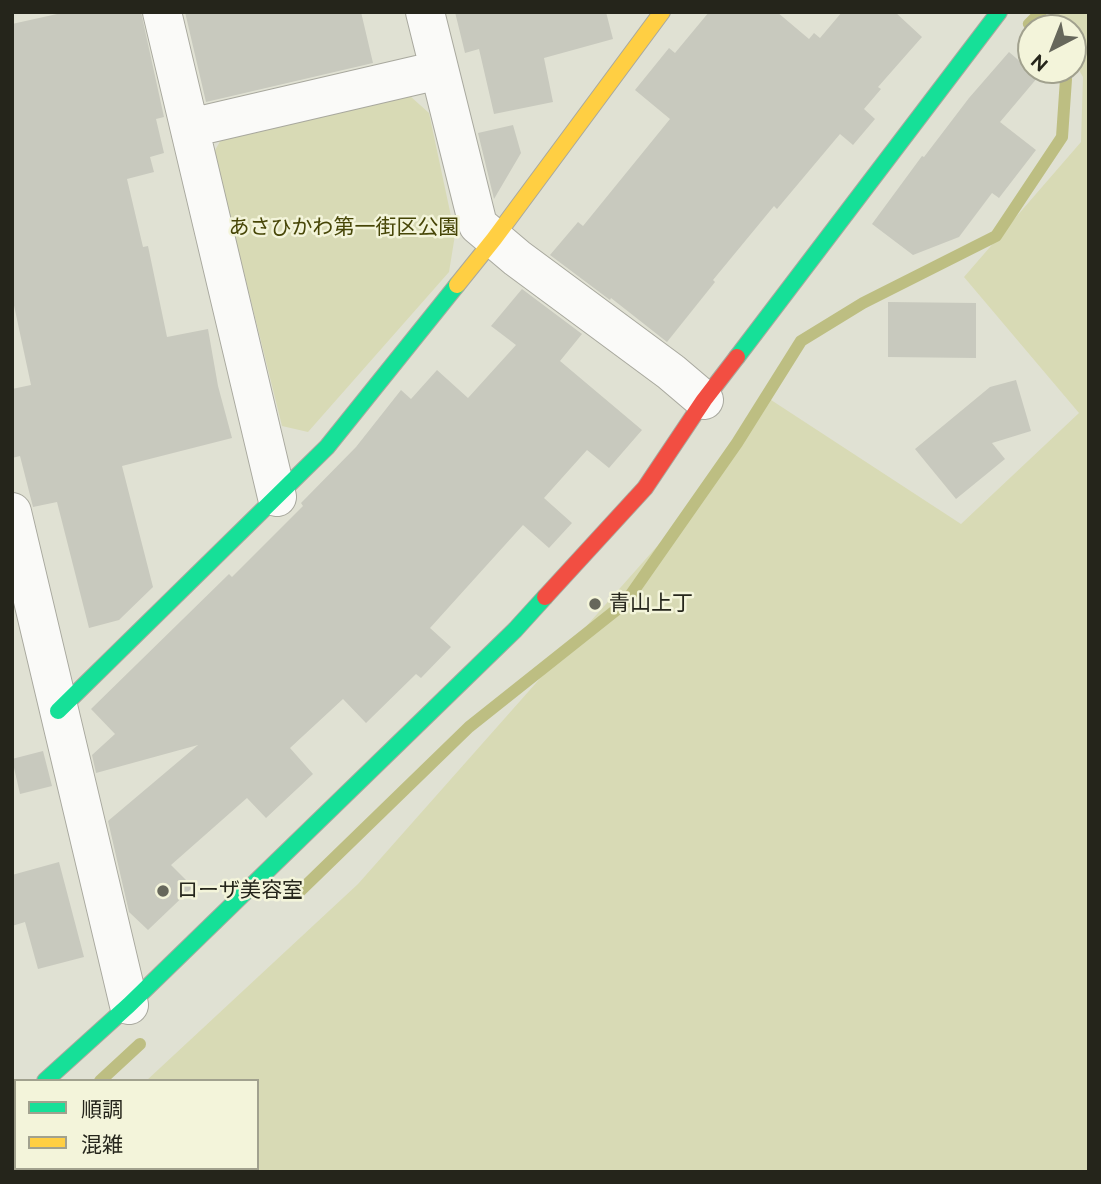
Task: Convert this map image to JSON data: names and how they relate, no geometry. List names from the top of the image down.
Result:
{
  "parks": ["あさひかわ第一街区公園"],
  "places": ["青山上丁", "ローザ美容室"],
  "legend": ["順調", "混雑"],
  "north": "bottom left"
}
